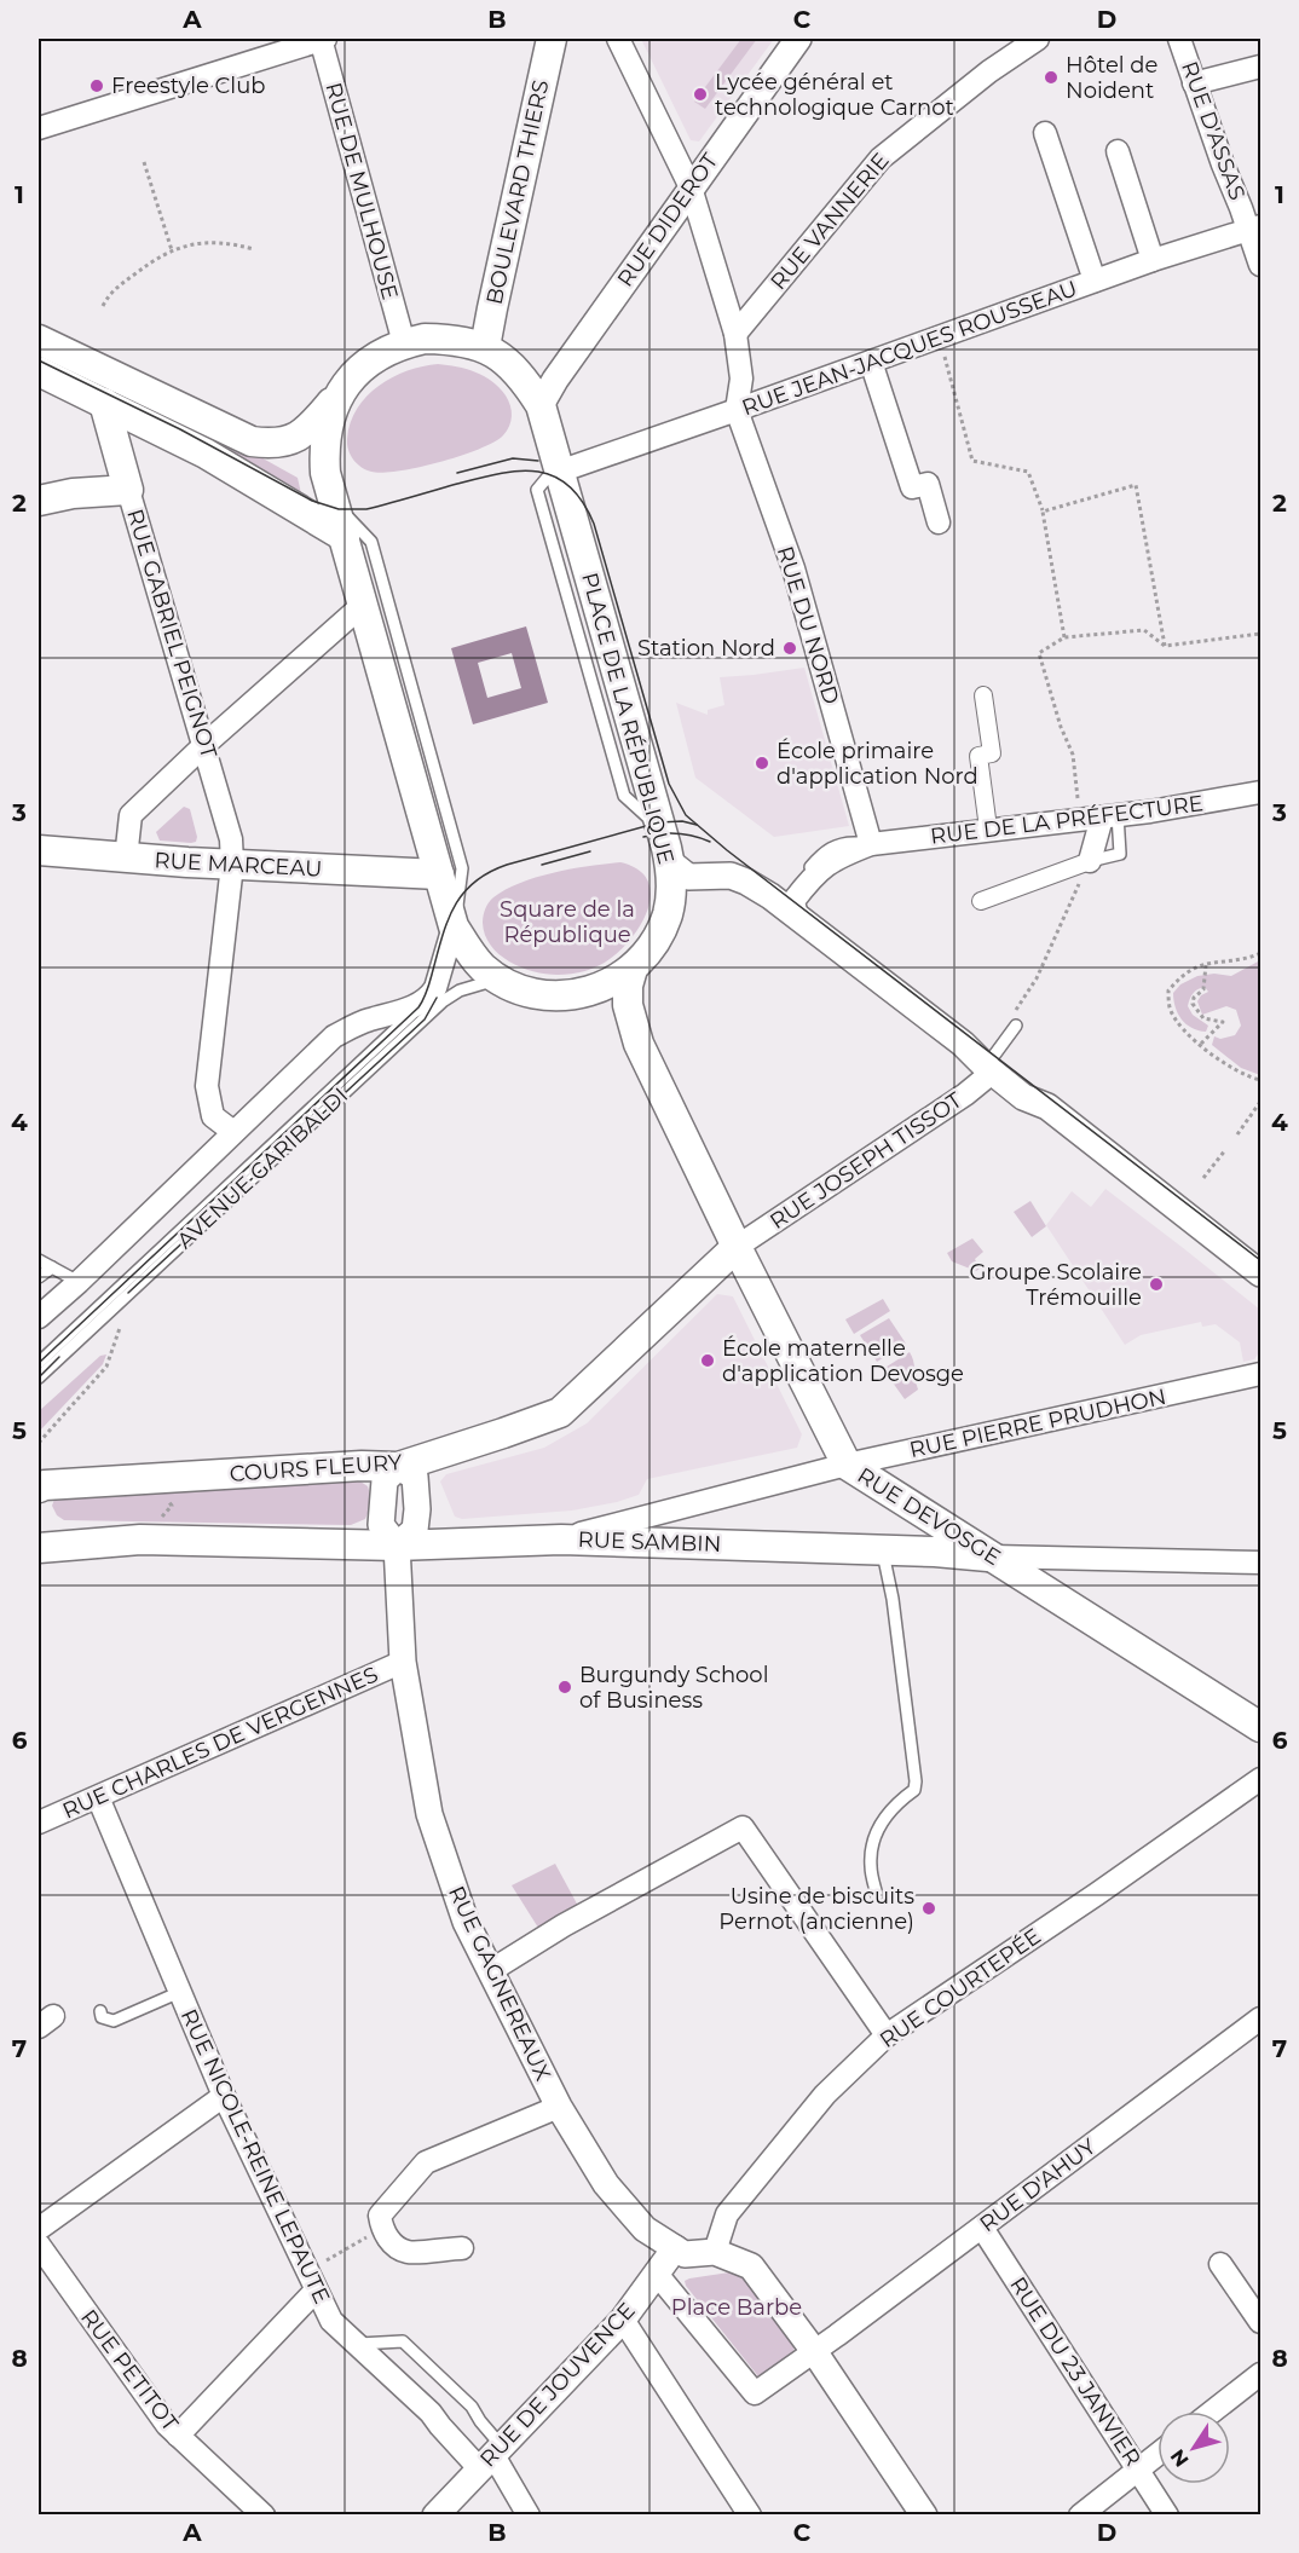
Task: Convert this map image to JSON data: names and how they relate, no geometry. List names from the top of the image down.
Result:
{
  "streets": {
    "main road": [
      "BOULEVARD THIERS",
      "RUE GABRIEL PEIGNOT",
      "PLACE DE LA RÉPUBLIQUE",
      "RUE MARCEAU",
      "COURS FLEURY",
      "RUE DEVOSGE",
      "RUE SAMBIN"
    ],
    "street": [
      "RUE D'ASSAS",
      "RUE DE MULHOUSE",
      "RUE DIDEROT",
      "RUE VANNERIE",
      "RUE JEAN-JACQUES ROUSSEAU",
      "RUE DU NORD",
      "RUE DE LA PRÉFECTURE",
      "RUE JOSEPH TISSOT",
      "AVENUE GARIBALDI",
      "RUE PIERRE PRUDHON",
      "RUE CHARLES DE VERGENNES",
      "RUE GAGNEREAUX",
      "RUE COURTEPÉE",
      "RUE NICOLE-REINE LEPAUTE",
      "RUE D'AHUY",
      "RUE PETITOT",
      "RUE DU 23 JANVIER",
      "RUE DE JOUVENCE"
    ]
  },
  "crossings": [
    ["RUE D'ASSAS", "RUE JEAN-JACQUES ROUSSEAU"],
    ["RUE DE MULHOUSE", "PLACE DE LA RÉPUBLIQUE"],
    ["BOULEVARD THIERS", "PLACE DE LA RÉPUBLIQUE"],
    ["RUE DIDEROT", "PLACE DE LA RÉPUBLIQUE"],
    ["RUE JEAN-JACQUES ROUSSEAU", "RUE DU NORD"],
    ["RUE JEAN-JACQUES ROUSSEAU", "PLACE DE LA RÉPUBLIQUE"],
    ["RUE DU NORD", "RUE DE LA PRÉFECTURE"],
    ["RUE GABRIEL PEIGNOT", "RUE MARCEAU"],
    ["RUE GABRIEL PEIGNOT", "AVENUE GARIBALDI"],
    ["PLACE DE LA RÉPUBLIQUE", "RUE MARCEAU"],
    ["PLACE DE LA RÉPUBLIQUE", "AVENUE GARIBALDI"],
    ["RUE JOSEPH TISSOT", "COURS FLEURY"],
    ["RUE JOSEPH TISSOT", "RUE DEVOSGE"],
    ["RUE PIERRE PRUDHON", "RUE DEVOSGE"],
    ["RUE PIERRE PRUDHON", "RUE SAMBIN"],
    ["COURS FLEURY", "RUE DEVOSGE"],
    ["COURS FLEURY", "RUE GAGNEREAUX"],
    ["RUE DEVOSGE", "RUE SAMBIN"],
    ["RUE SAMBIN", "RUE GAGNEREAUX"],
    ["RUE CHARLES DE VERGENNES", "RUE GAGNEREAUX"],
    ["RUE CHARLES DE VERGENNES", "RUE NICOLE-REINE LEPAUTE"],
    ["RUE GAGNEREAUX", "RUE DE JOUVENCE"],
    ["RUE NICOLE-REINE LEPAUTE", "RUE DE JOUVENCE"],
    ["RUE D'AHUY", "RUE DU 23 JANVIER"]
  ],
  "parks": ["Square de la République", "Place Barbe"],
  "places": [
    "Hôtel de Noident",
    "Freestyle Club",
    "Lycée général et technologique Carnot",
    "Station Nord",
    "École primaire d'application Nord",
    "Groupe Scolaire Trémouille",
    "École maternelle d'application Devosge",
    "Burgundy School of Business",
    "Usine de biscuits Pernot (ancienne)"
  ],
  "north": "bottom left",
  "grid": {
    "columns": [
      "A",
      "B",
      "C",
      "D"
    ],
    "rows": [
      "1",
      "2",
      "3",
      "4",
      "5",
      "6",
      "7",
      "8"
    ]
  }
}
